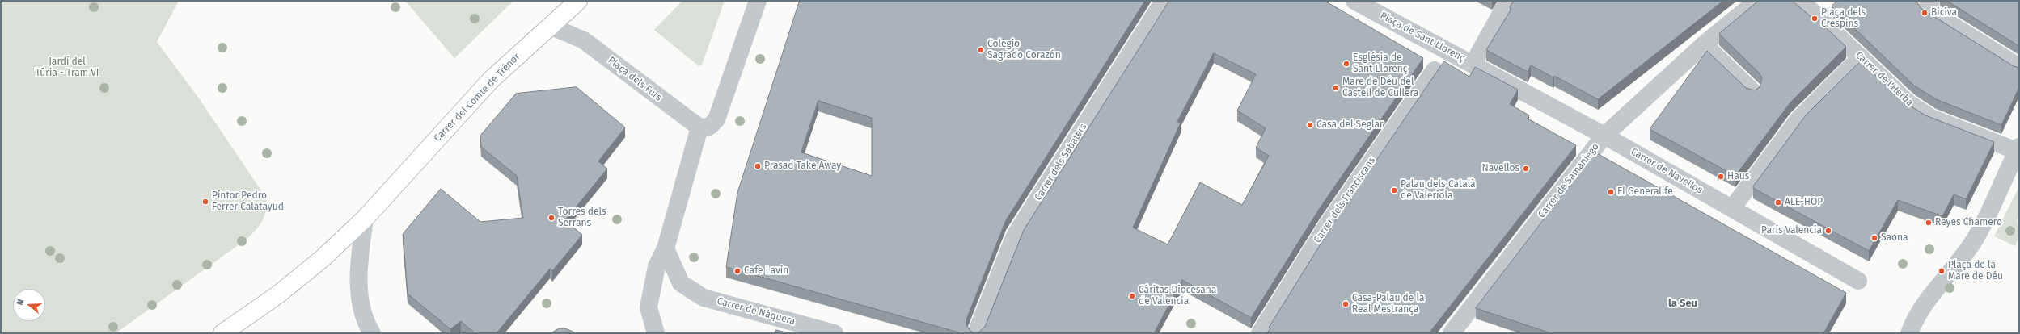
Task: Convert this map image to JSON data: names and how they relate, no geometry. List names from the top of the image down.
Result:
{
  "streets": {
    "main road": ["Carrer del Comte de Trénor"],
    "street": [
      "Plaça de Sant Llorenç",
      "Plaça dels Furs",
      "Carrer de l'Herba",
      "Carrer dels Sabaters",
      "Carrer de Navellos",
      "Carrer de Samaniego",
      "Carrer dels Franciscans",
      "Carrer de Nàquera"
    ]
  },
  "crossings": [
    ["Plaça de Sant Llorenç", "Carrer de Navellos"],
    ["Plaça dels Furs", "Carrer del Comte de Trénor"],
    ["Carrer de Navellos", "Carrer de Samaniego"]
  ],
  "districts": ["la Seu"],
  "parks": ["Jardí del Túria - Tram VI"],
  "places": [
    "Biciva",
    "Plaça dels Crespins",
    "Colegio Sagrado Corazón",
    "Església de Sant Llorenç",
    "Mare de Déu del Castell de Cullera",
    "Casa del Seglar",
    "Prasad Take Away",
    "Navellos",
    "Haus",
    "Palau dels Català de Valeriola",
    "El Generalife",
    "Pintor Pedro Ferrer Calatayud",
    "ALE-HOP",
    "Torres dels Serrans",
    "Reyes Chamero",
    "París Valencia",
    "Saona",
    "Cafe Lavin",
    "Plaça de la Mare de Déu",
    "Cáritas Diocesana de Valencia",
    "Casa-Palau de la Real Mestrança"
  ],
  "north": "left"
}
